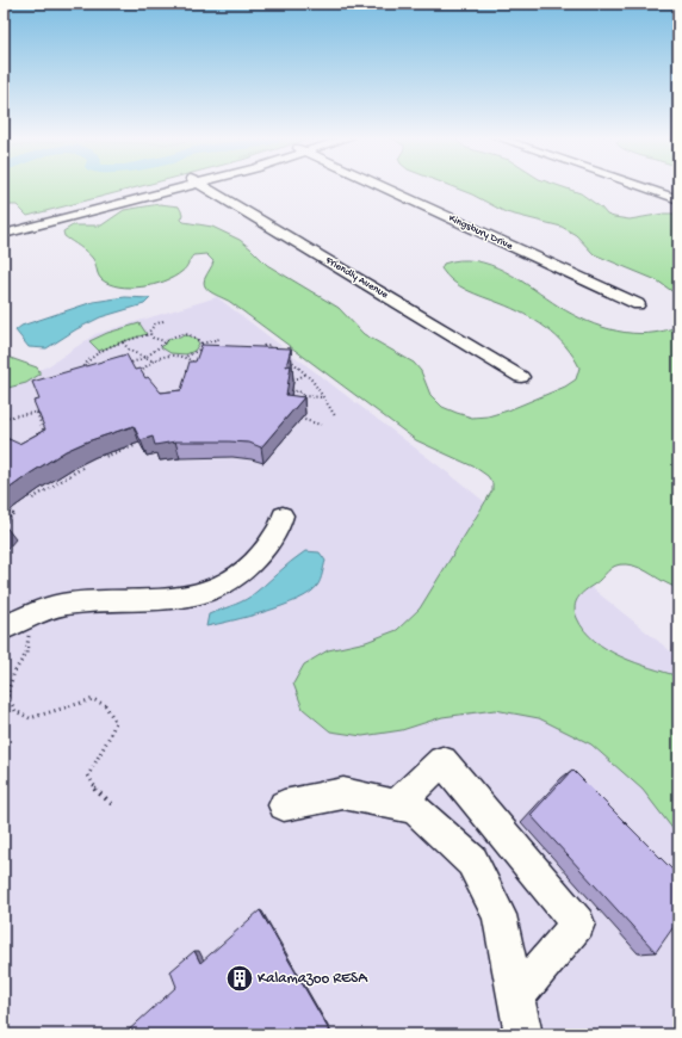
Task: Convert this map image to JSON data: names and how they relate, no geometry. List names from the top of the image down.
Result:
{
  "streets": {
    "street": ["Kingsbury Drive", "Friendly Avenue"]
  },
  "places": {
    "building": ["Kalamazoo RESA"]
  }
}
